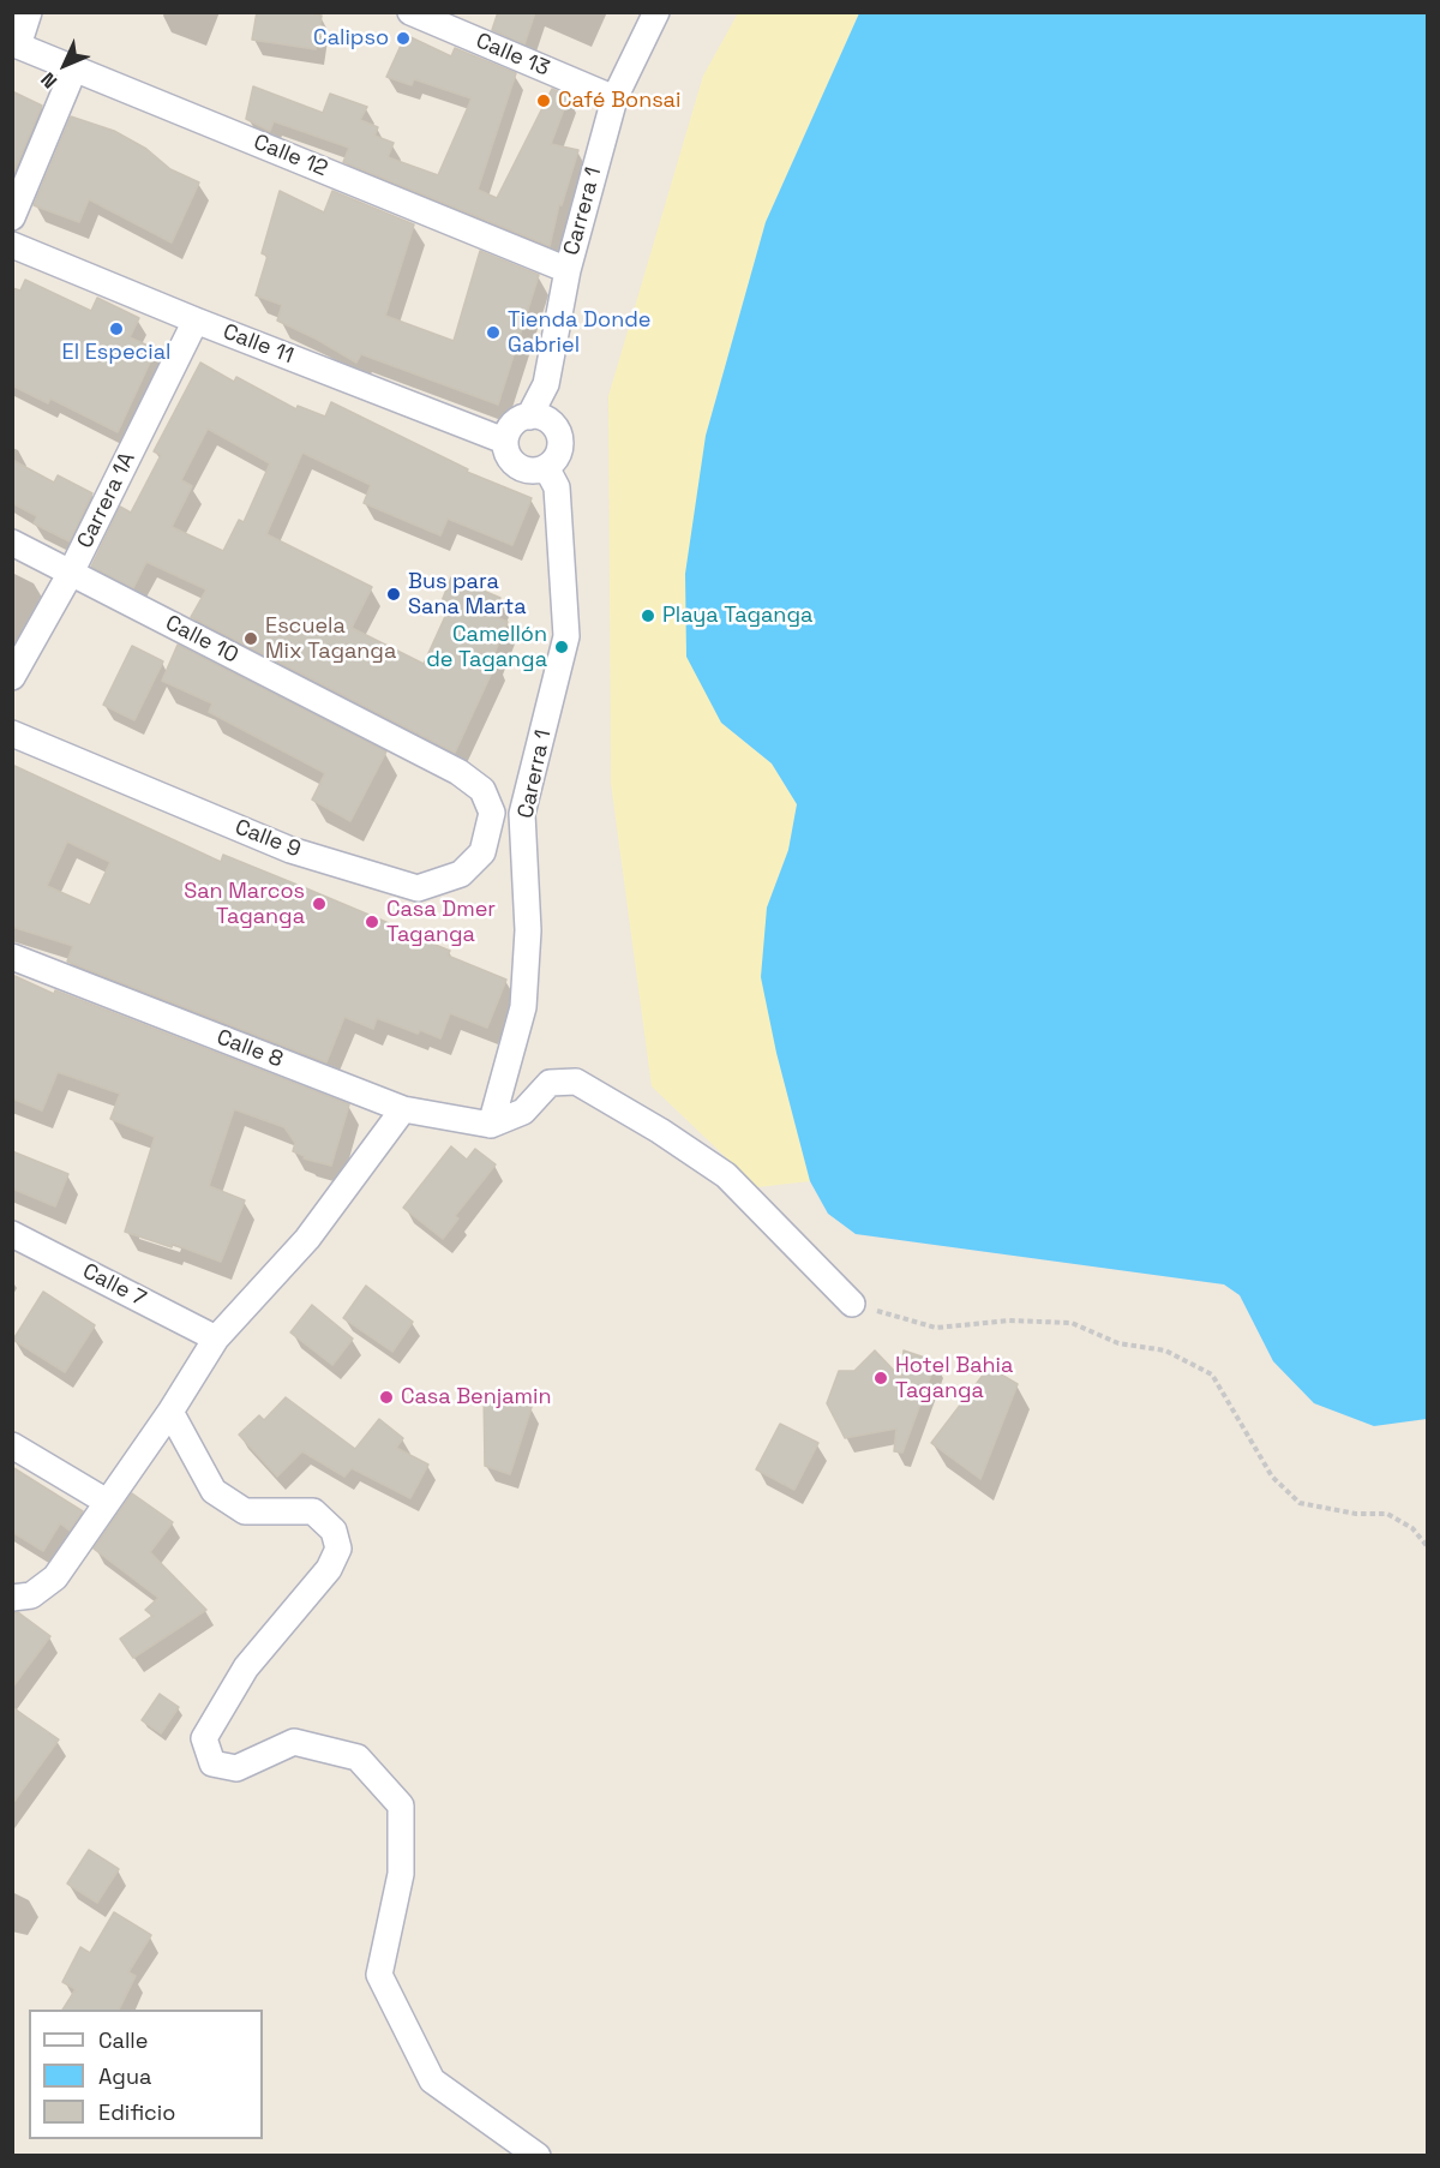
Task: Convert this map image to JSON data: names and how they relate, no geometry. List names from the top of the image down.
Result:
{
  "streets": {
    "street": [
      "Calle 13",
      "Calle 12",
      "Carrera 1",
      "Calle 11",
      "Carrera 1A",
      "Calle 10",
      "Carerra 1",
      "Calle 9",
      "Calle 8",
      "Calle 7"
    ]
  },
  "crossings": [
    ["Calle 13", "Carrera 1"],
    ["Calle 12", "Carrera 1"],
    ["Carrera 1", "Calle 11"],
    ["Carrera 1", "Carerra 1"],
    ["Calle 11", "Carrera 1A"],
    ["Calle 11", "Carerra 1"],
    ["Carrera 1A", "Calle 10"],
    ["Calle 10", "Calle 9"],
    ["Carerra 1", "Calle 8"]
  ],
  "places": [
    "Calipso",
    "Café Bonsai",
    "El Especial",
    "Tienda Donde Gabriel",
    "Bus para Sana Marta",
    "Playa Taganga",
    "Escuela Mix Taganga",
    "Camellón de Taganga",
    "San Marcos Taganga",
    "Casa Dmer Taganga",
    "Hotel Bahia Taganga",
    "Casa Benjamin"
  ],
  "legend": ["Calle", "Agua", "Edificio"],
  "north": "bottom left"
}
